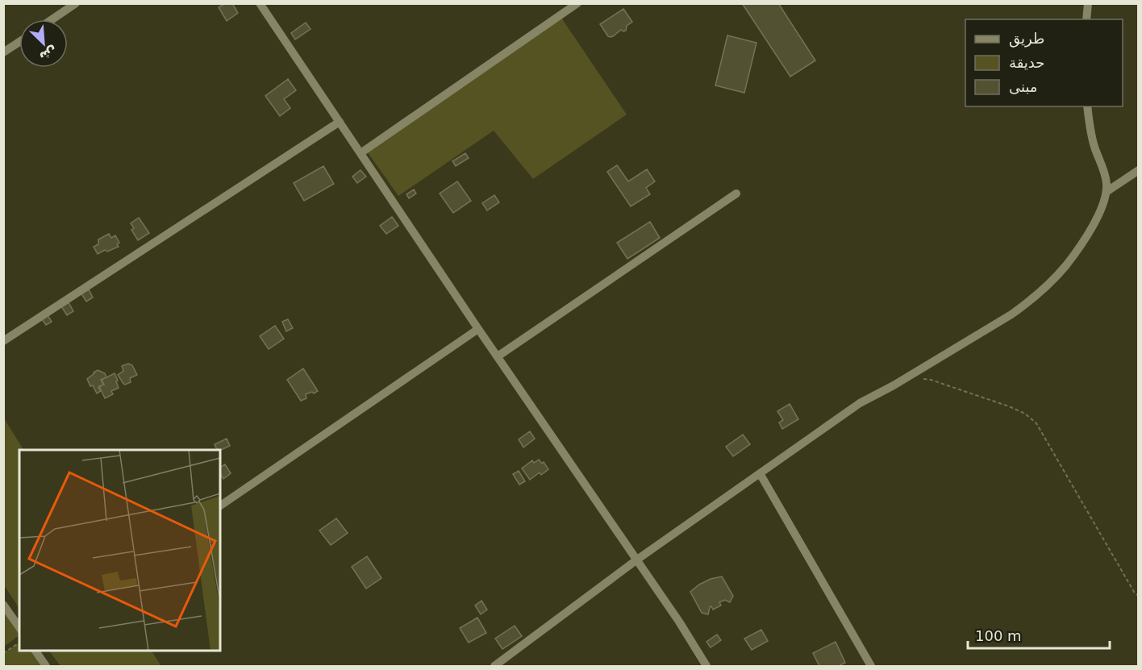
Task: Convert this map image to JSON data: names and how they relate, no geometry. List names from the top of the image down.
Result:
{
  "legend": ["طريق", "حديقة", "مبنى"],
  "scale_bar": "100 m",
  "north": "bottom right"
}
